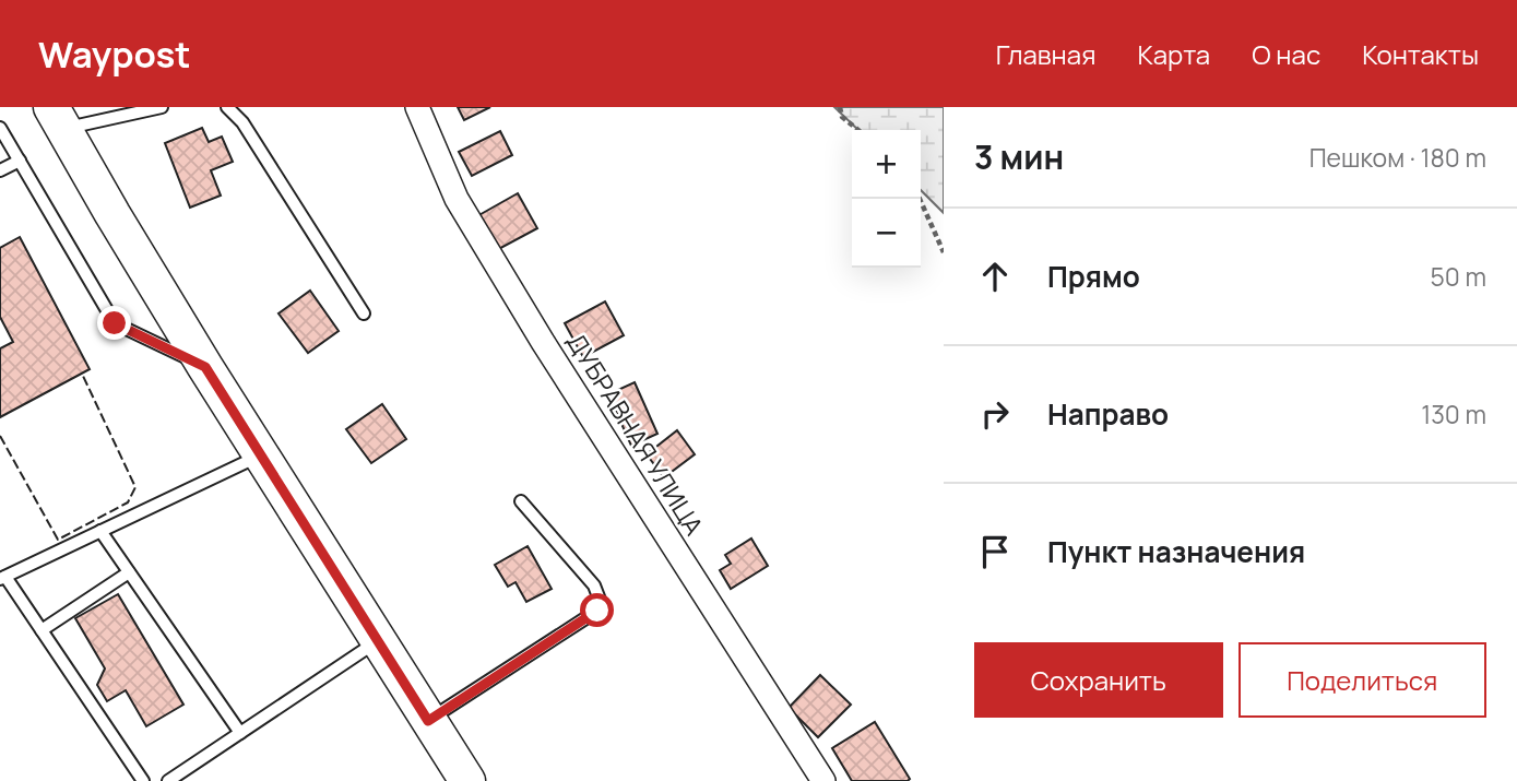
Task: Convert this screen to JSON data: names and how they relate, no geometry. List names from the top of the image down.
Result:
{
  "streets": {
    "street": ["ДУБРАВНАЯ УЛИЦА"]
  },
  "page": {
    "header": "Waypost",
    "nav": [
      "Главная",
      "Карта",
      "О нас",
      "Контакты"
    ],
    "heading": ["3 мин", "Пешком · 180 m"],
    "map_buttons": ["+", "−"],
    "list": [
      ["Прямо", "50 m"],
      ["Направо", "130 m"],
      "Пункт назначения"
    ],
    "buttons": ["Сохранить", "Поделиться"]
  }
}
